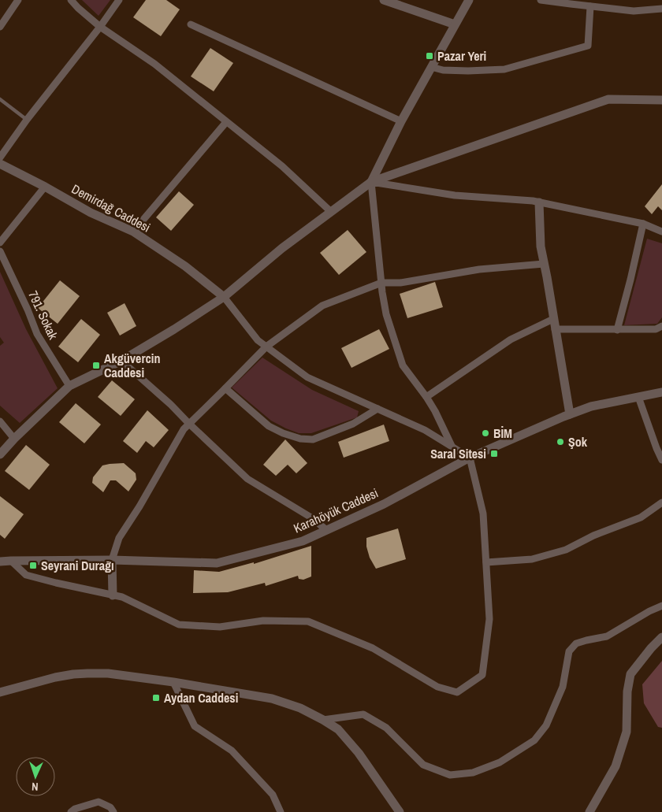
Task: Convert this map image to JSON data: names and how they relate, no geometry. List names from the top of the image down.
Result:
{
  "streets": {
    "street": ["Demirdağ Caddesi", "791. Sokak", "Karahöyük Caddesi"]
  },
  "places": {
    "transit": [
      "Pazar Yeri",
      "Akgüvercin Caddesi",
      "Saral Sitesi",
      "Seyrani Durağı",
      "Aydan Caddesi"
    ],
    "other": ["BİM", "Şok"]
  },
  "north": "bottom"
}
